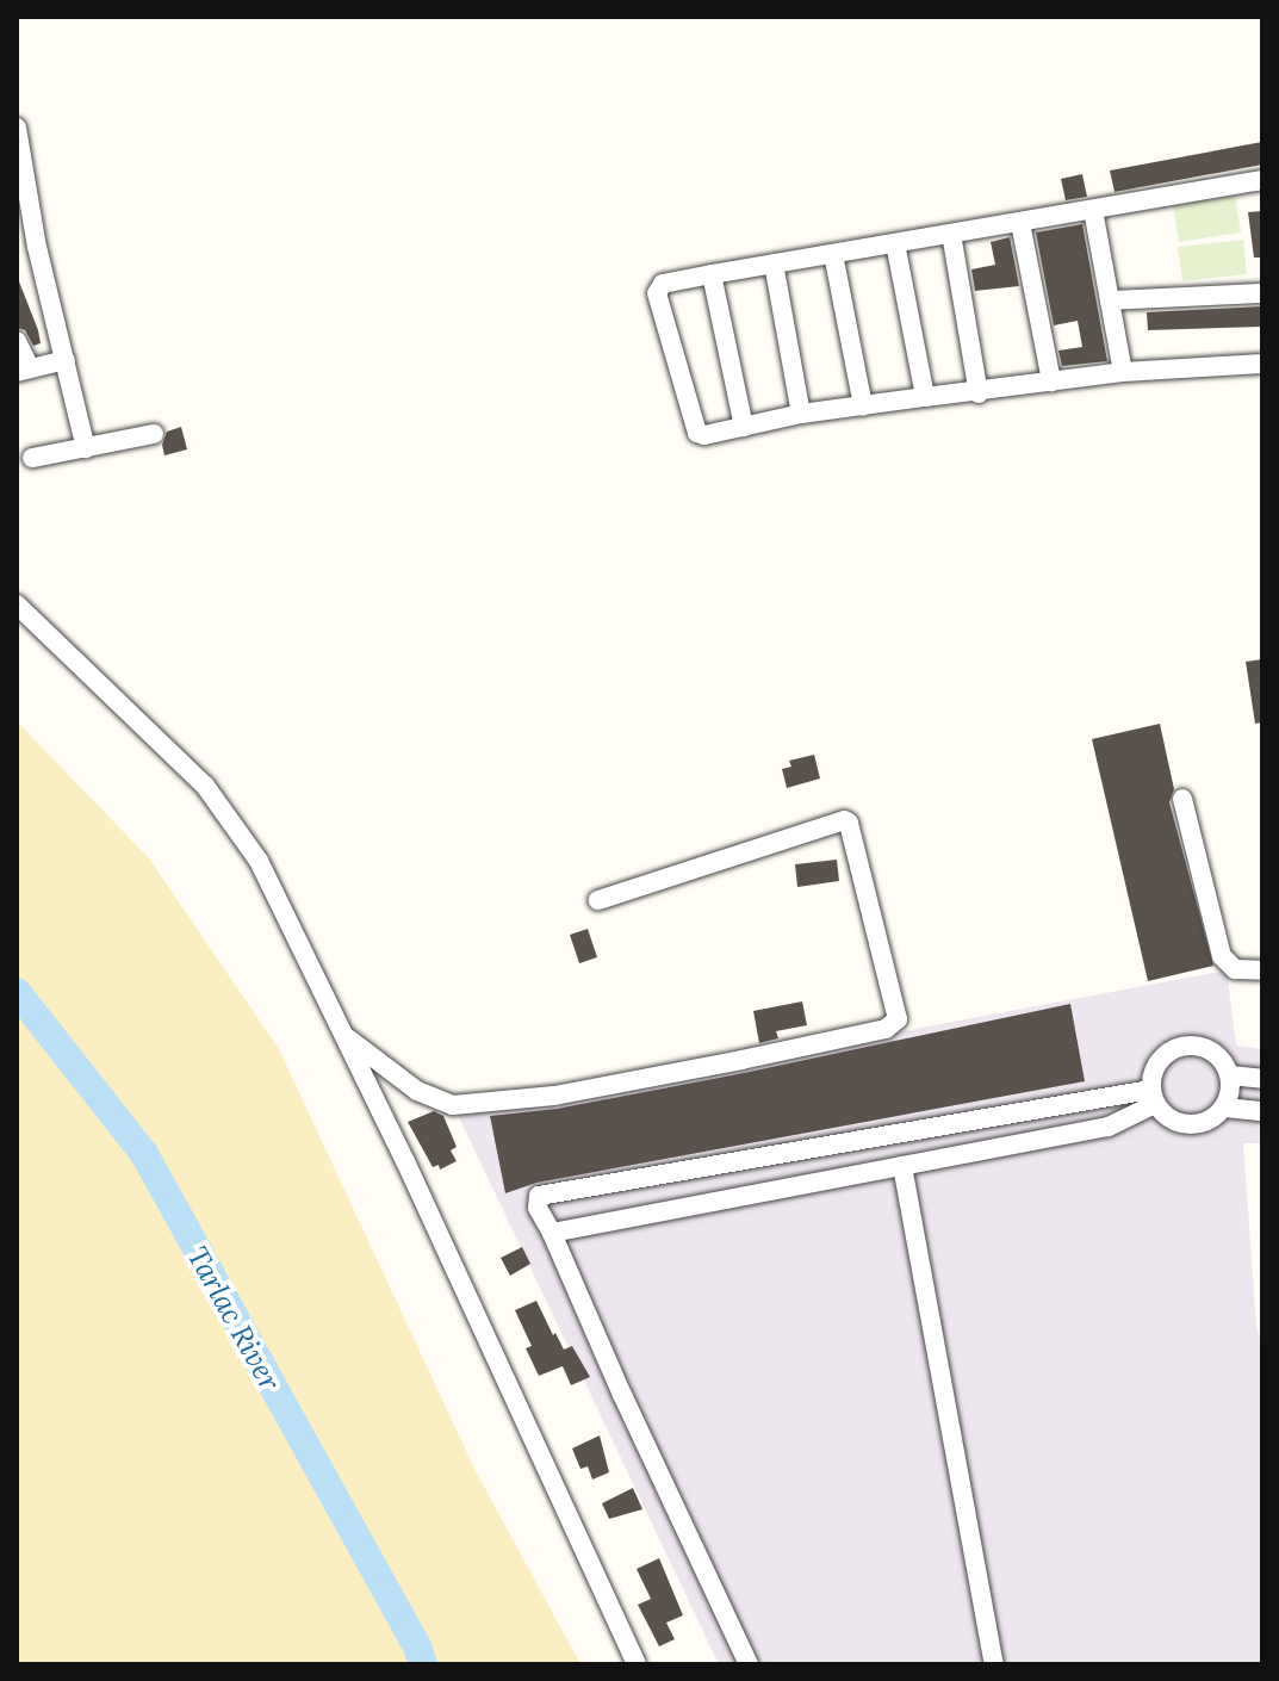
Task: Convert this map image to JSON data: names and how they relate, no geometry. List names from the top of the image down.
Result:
{
  "water": ["Tarlac River"]
}
